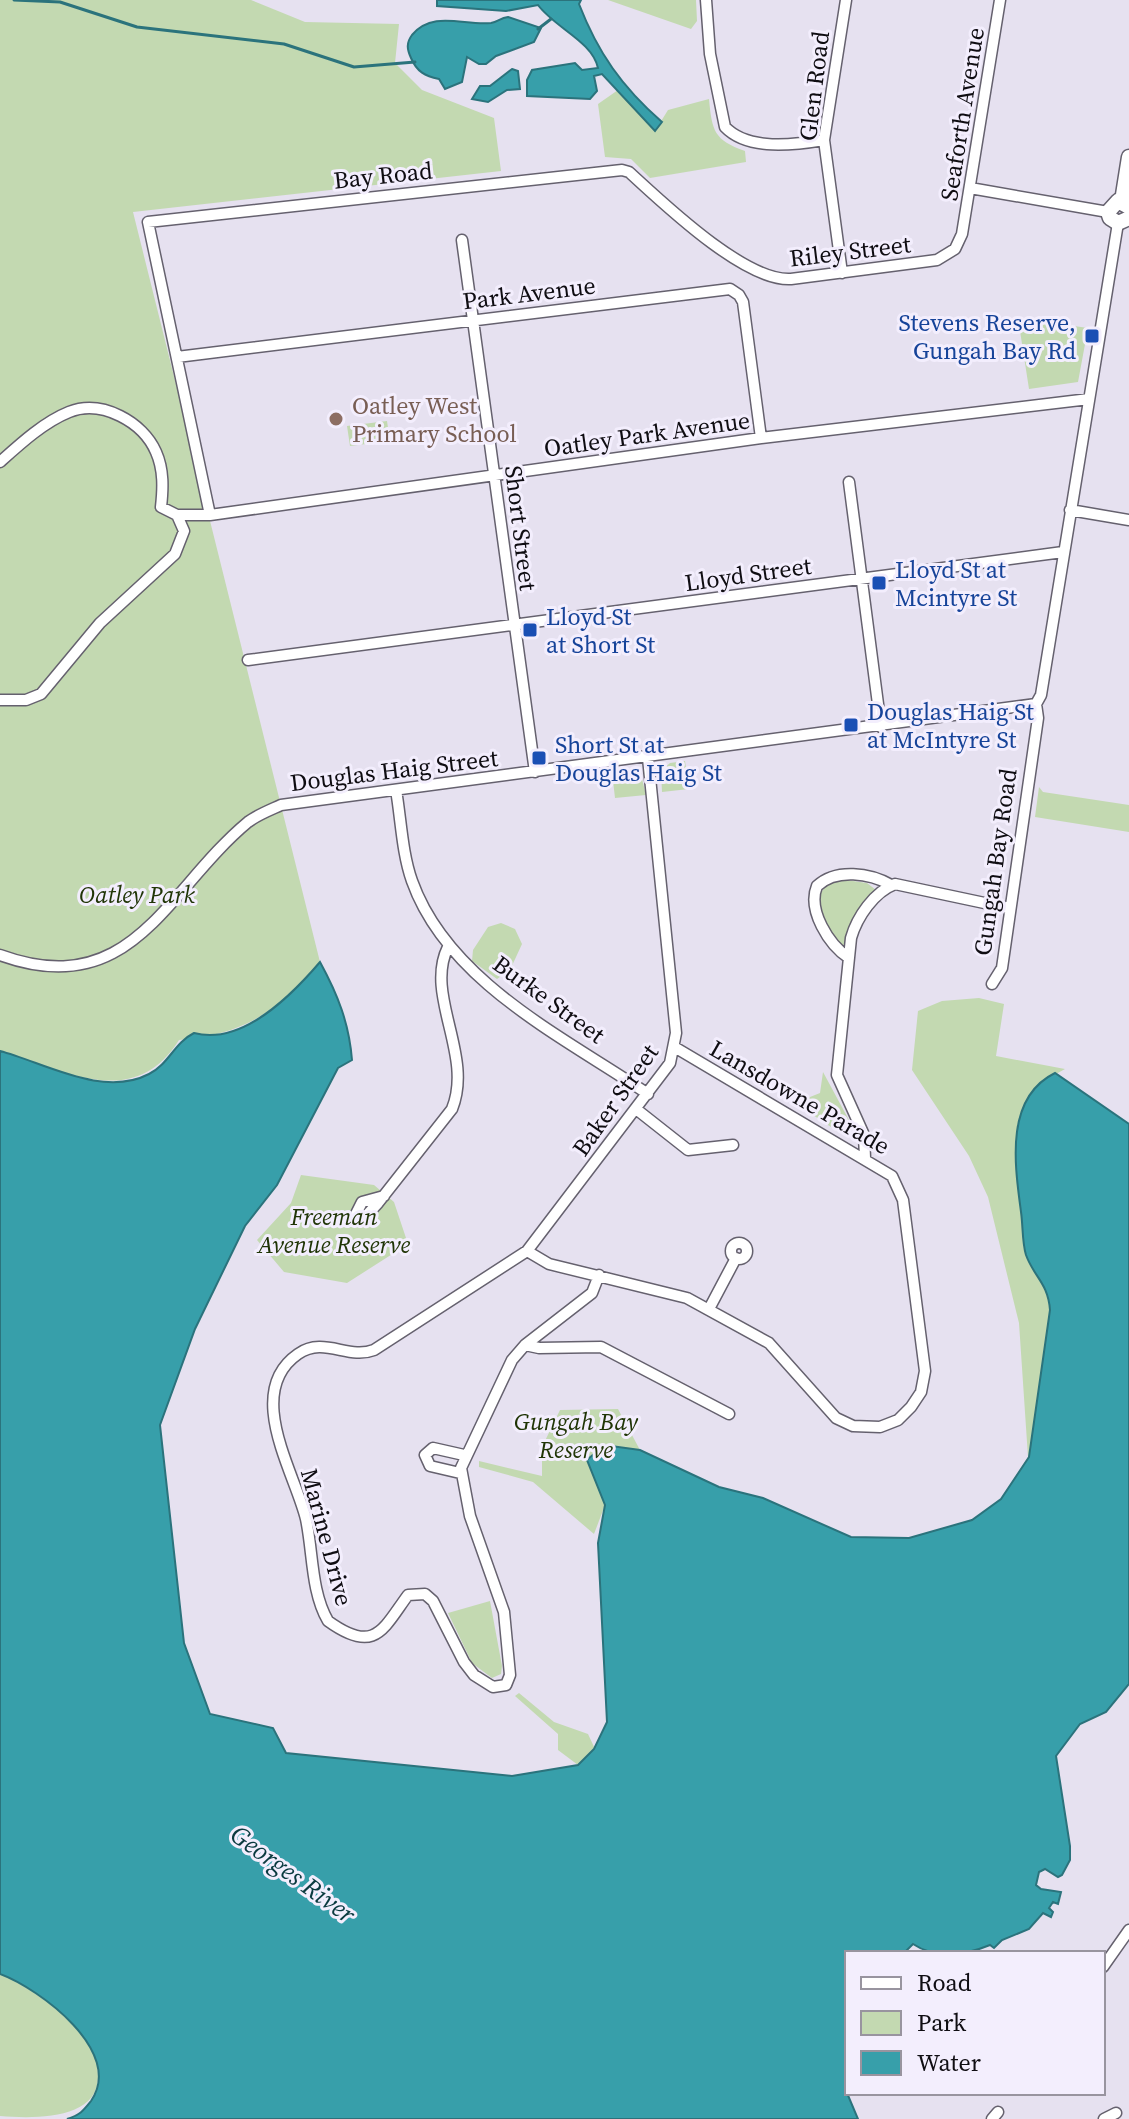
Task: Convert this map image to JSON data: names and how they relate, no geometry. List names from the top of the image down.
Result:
{
  "streets": {
    "street": [
      "Glen Road",
      "Seaforth Avenue",
      "Bay Road",
      "Riley Street",
      "Park Avenue",
      "Oatley Park Avenue",
      "Short Street",
      "Lloyd Street",
      "Douglas Haig Street",
      "Gungah Bay Road",
      "Burke Street",
      "Lansdowne Parade",
      "Baker Street",
      "Marine Drive"
    ]
  },
  "crossings": [
    ["Glen Road", "Riley Street"],
    ["Seaforth Avenue", "Riley Street"],
    ["Bay Road", "Riley Street"],
    ["Bay Road", "Park Avenue"],
    ["Park Avenue", "Oatley Park Avenue"],
    ["Park Avenue", "Short Street"],
    ["Oatley Park Avenue", "Short Street"],
    ["Oatley Park Avenue", "Gungah Bay Road"],
    ["Short Street", "Lloyd Street"],
    ["Short Street", "Douglas Haig Street"],
    ["Lloyd Street", "Gungah Bay Road"],
    ["Douglas Haig Street", "Gungah Bay Road"],
    ["Douglas Haig Street", "Burke Street"],
    ["Douglas Haig Street", "Baker Street"],
    ["Burke Street", "Baker Street"],
    ["Lansdowne Parade", "Baker Street"],
    ["Lansdowne Parade", "Marine Drive"],
    ["Baker Street", "Marine Drive"]
  ],
  "water": ["Georges River"],
  "parks": ["Oatley Park", "Freeman Avenue Reserve", "Gungah Bay Reserve"],
  "places": {
    "transit": [
      "Stevens Reserve, Gungah Bay Rd",
      "Lloyd St at Mcintyre St",
      "Lloyd St at Short St",
      "Douglas Haig St at McIntyre St",
      "Short St at Douglas Haig St"
    ],
    "other": ["Oatley West Primary School"]
  },
  "legend": ["Road", "Park", "Water"]
}
